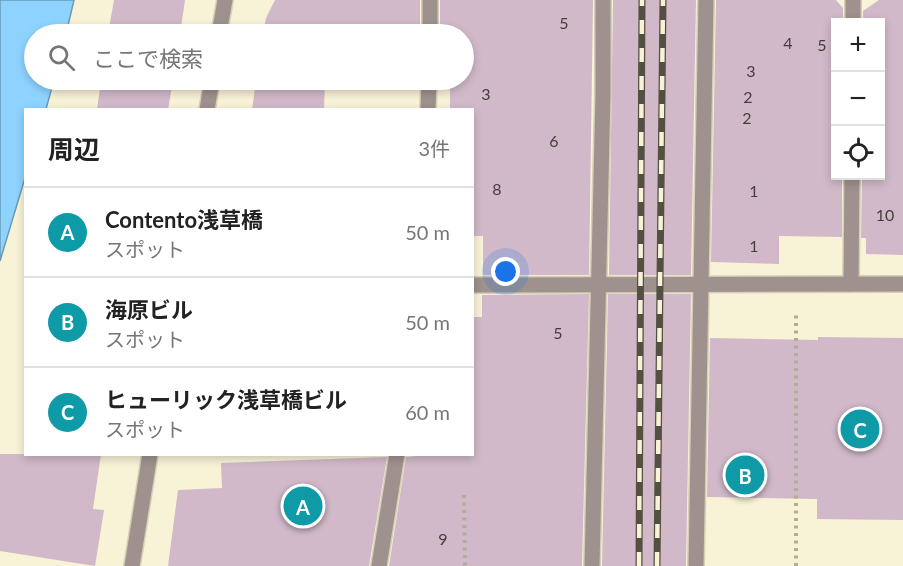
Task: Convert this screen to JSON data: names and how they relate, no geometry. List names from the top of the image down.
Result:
{
  "house_numbers": [
    "5",
    "4",
    "5",
    "3",
    "3",
    "2",
    "2",
    "6",
    "8",
    "1",
    "10",
    "1",
    "5",
    "9"
  ],
  "page": {
    "map_buttons": ["+", "−"],
    "search": "ここで検索",
    "heading": ["周辺", "3件"],
    "list": [
      {
        "mark": "A",
        "name": "Contento浅草橋",
        "note": "スポット",
        "value": "50 m"
      },
      {
        "mark": "B",
        "name": "海原ビル",
        "note": "スポット",
        "value": "50 m"
      },
      {
        "mark": "C",
        "name": "ヒューリック浅草橋ビル",
        "note": "スポット",
        "value": "60 m"
      }
    ],
    "pins": ["C", "B", "A"]
  }
}
